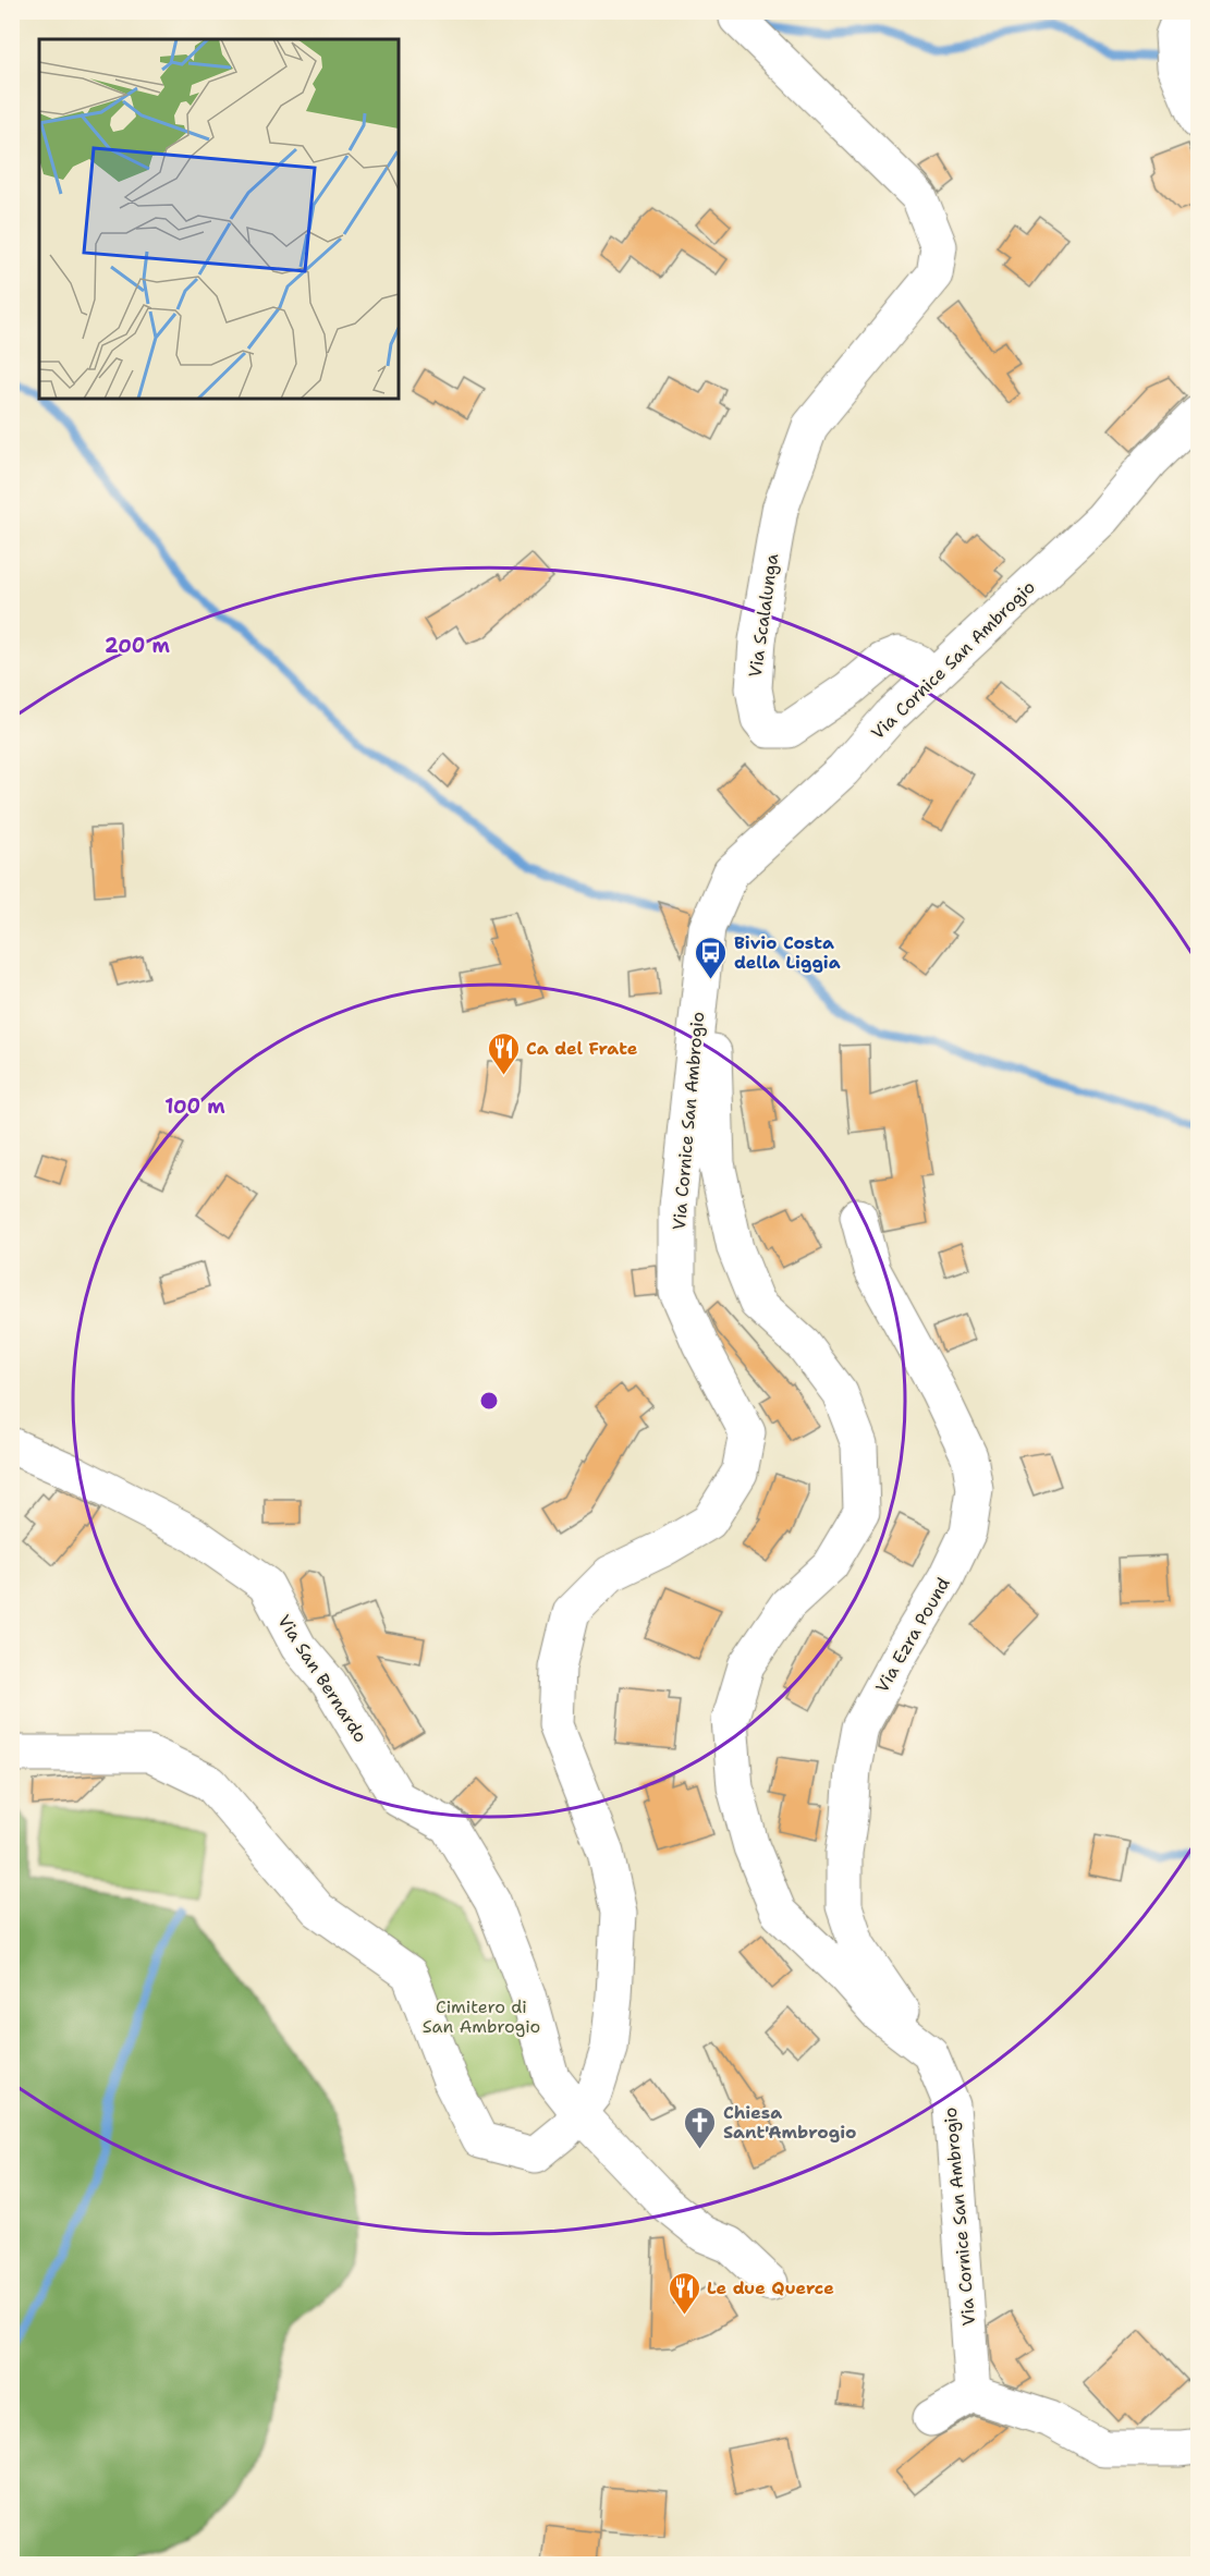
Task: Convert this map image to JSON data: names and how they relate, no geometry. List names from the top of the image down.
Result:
{
  "streets": {
    "street": [
      "Via Scalalunga",
      "Via Cornice San Ambrogio",
      "Via Ezra Pound",
      "Via San Bernardo"
    ]
  },
  "crossings": [
    ["Via Scalalunga", "Via Cornice San Ambrogio"],
    ["Via Cornice San Ambrogio", "Via Ezra Pound"],
    ["Via Cornice San Ambrogio", "Via San Bernardo"]
  ],
  "parks": ["Cimitero di San Ambrogio"],
  "places": {
    "bus stop": ["Bivio Costa della Liggia"],
    "restaurant": ["Ca del Frate", "Le due Querce"],
    "church": ["Chiesa Sant'Ambrogio"]
  },
  "rings": ["200 m", "100 m"]
}
